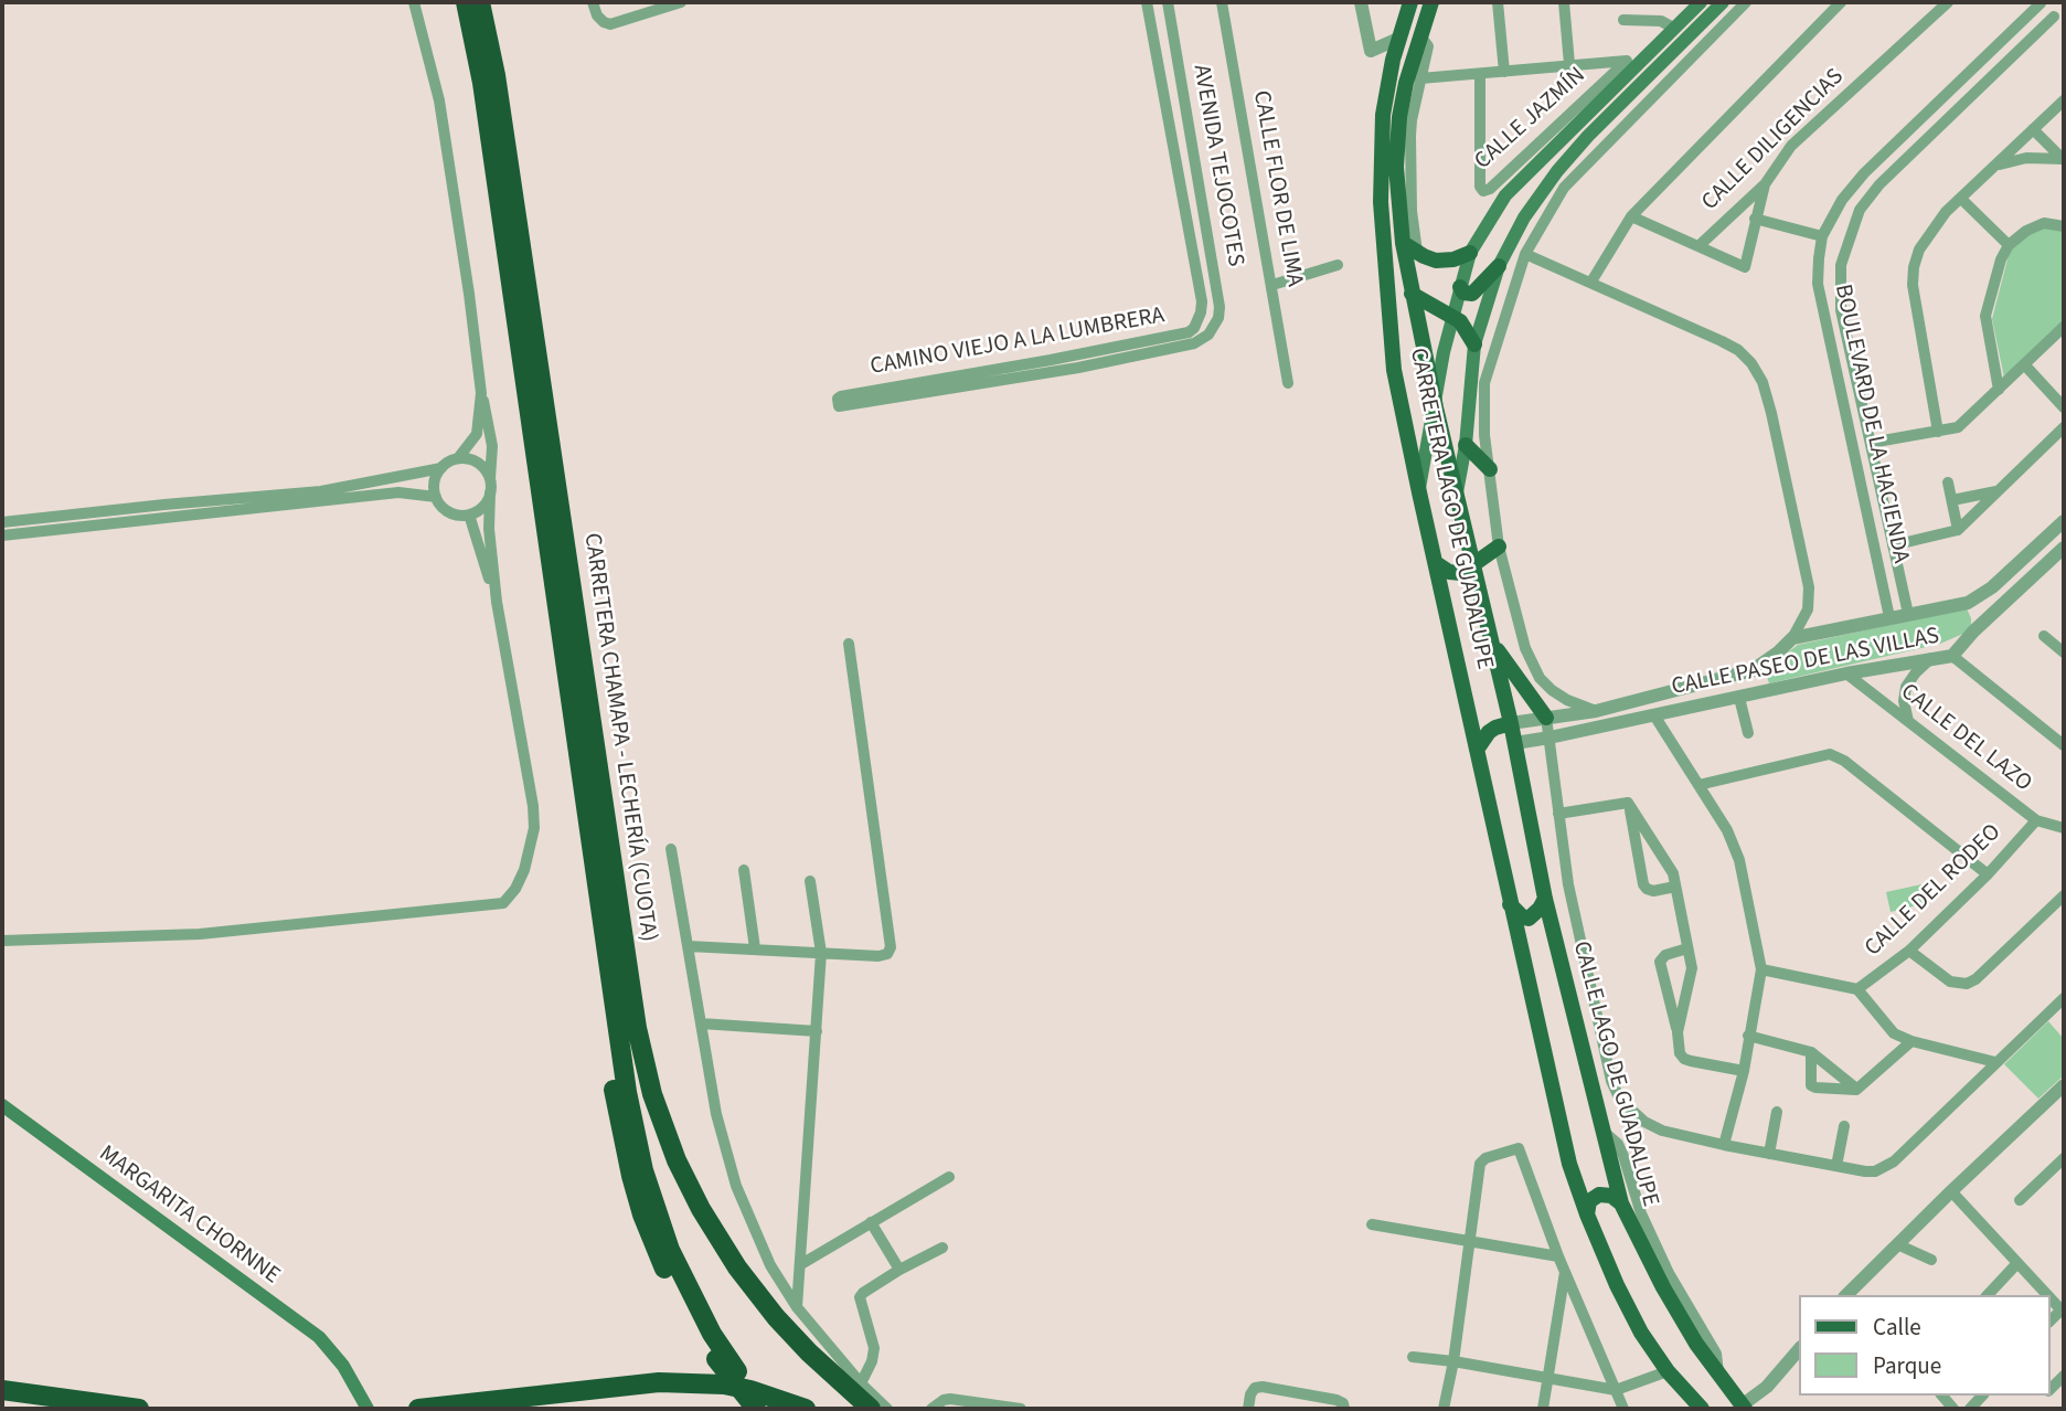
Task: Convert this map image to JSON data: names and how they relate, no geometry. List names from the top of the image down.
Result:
{
  "streets": {
    "highway": ["CARRETERA CHAMAPA - LECHERÍA (CUOTA)"],
    "main road": ["CARRETERA LAGO DE GUADALUPE", "CALLE LAGO DE GUADALUPE", "MARGARITA CHORNNE"],
    "street": [
      "CALLE JAZMÍN",
      "CALLE DILIGENCIAS",
      "AVENIDA TEJOCOTES",
      "CALLE FLOR DE LIMA",
      "CAMINO VIEJO A LA LUMBRERA",
      "BOULEVARD DE LA HACIENDA",
      "CALLE PASEO DE LAS VILLAS",
      "CALLE DEL LAZO",
      "CALLE DEL RODEO"
    ]
  },
  "crossings": [
    ["AVENIDA TEJOCOTES", "CAMINO VIEJO A LA LUMBRERA"],
    ["BOULEVARD DE LA HACIENDA", "CALLE PASEO DE LAS VILLAS"],
    ["CARRETERA LAGO DE GUADALUPE", "CALLE PASEO DE LAS VILLAS"],
    ["CARRETERA LAGO DE GUADALUPE", "CALLE LAGO DE GUADALUPE"],
    ["CALLE PASEO DE LAS VILLAS", "CALLE DEL LAZO"],
    ["CALLE PASEO DE LAS VILLAS", "CALLE LAGO DE GUADALUPE"],
    ["CALLE DEL LAZO", "CALLE DEL RODEO"]
  ],
  "legend": ["Calle", "Parque"]
}
